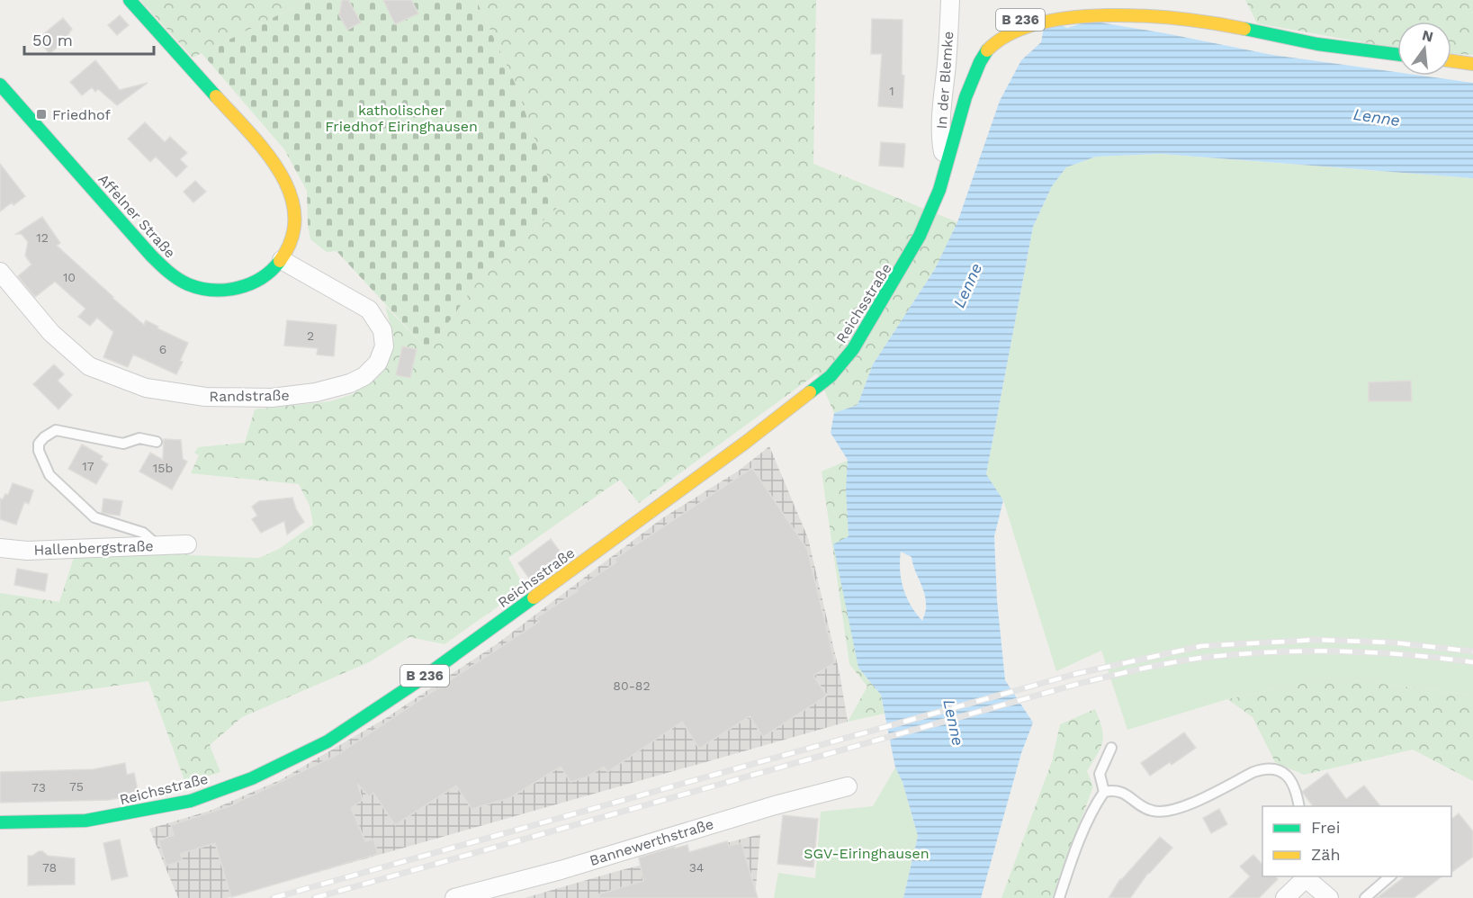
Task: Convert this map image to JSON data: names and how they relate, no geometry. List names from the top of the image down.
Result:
{
  "streets": {
    "main road": ["B 236", "Affelner Straße", "Reichsstraße"],
    "street": [
      "In der Blemke",
      "Randstraße",
      "Hallenbergstraße",
      "Bannewerthstraße"
    ]
  },
  "crossings": [
    ["B 236", "In der Blemke"],
    ["B 236", "Reichsstraße"],
    ["In der Blemke", "Reichsstraße"],
    ["Affelner Straße", "Randstraße"]
  ],
  "water": ["Lenne"],
  "parks": ["katholischer Friedhof Eiringhausen", "SGV-Eiringhausen"],
  "places": {
    "transit": ["Friedhof"]
  },
  "house_numbers": [
    "1",
    "12",
    "10",
    "2",
    "6",
    "17",
    "15b",
    "80-82",
    "75",
    "73",
    "78",
    "34"
  ],
  "legend": ["Frei", "Zäh"],
  "scale_bar": "50 m",
  "north": "top"
}
